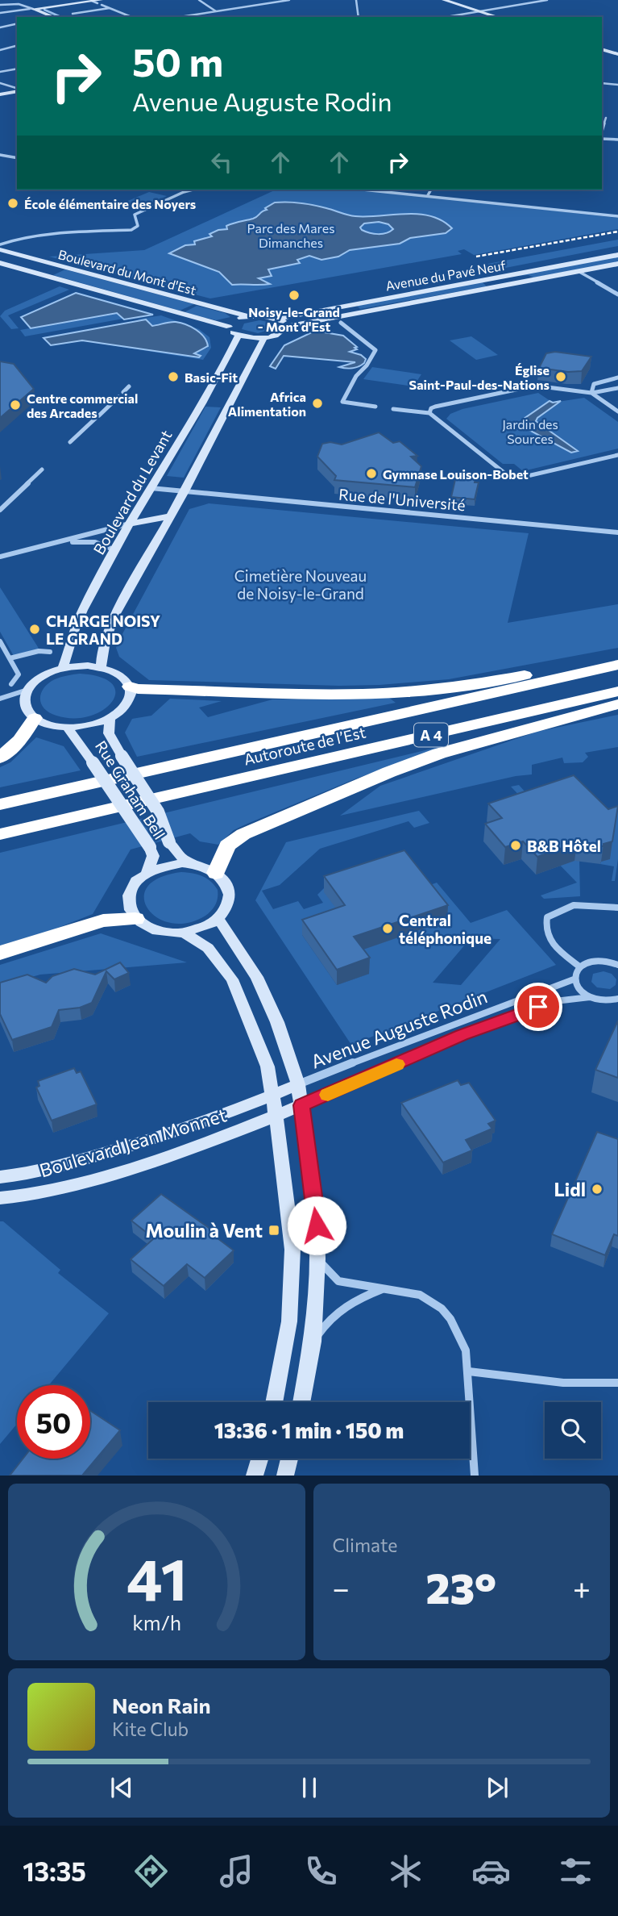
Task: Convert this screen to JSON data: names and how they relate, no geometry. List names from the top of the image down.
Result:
{
  "streets": {
    "highway": ["A 4", "Autoroute de l’Est"],
    "main road": [
      "Boulevard du Mont d'Est",
      "Avenue du Pavé Neuf",
      "Boulevard du Levant",
      "Rue Graham Bell",
      "Boulevard Jean Monnet"
    ],
    "street": ["Rue de l'Université", "Avenue Auguste Rodin"]
  },
  "crossings": [
    ["Boulevard du Mont d'Est", "Avenue du Pavé Neuf"],
    ["Boulevard du Levant", "Rue de l'Université"],
    ["Boulevard du Levant", "Rue Graham Bell"],
    ["Avenue Auguste Rodin", "Boulevard Jean Monnet"]
  ],
  "parks": ["Parc des Mares Dimanches", "Jardin des Sources", "Cimetière Nouveau de Noisy-le-Grand"],
  "places": {
    "other": [
      "École élémentaire des Noyers",
      "Noisy-le-Grand - Mont d'Est",
      "Basic-Fit",
      "Église Saint-Paul-des-Nations",
      "Africa Alimentation",
      "Centre commercial des Arcades",
      "Gymnase Louison-Bobet",
      "CHARGE NOISY LE GRAND",
      "B&B Hôtel",
      "Central téléphonique",
      "Lidl"
    ],
    "transit": ["Moulin à Vent"]
  },
  "page": {
    "turn": ["50 m", "Avenue Auguste Rodin"],
    "limit": "50",
    "trip": "13:36 · 1 min · 150 m",
    "tile": "Climate",
    "heat": ["−", "23°", "+"],
    "song": ["Neon Rain", "Kite Club"],
    "tabs": "13:35",
    "gauge": ["41", "km/h"]
  }
}
